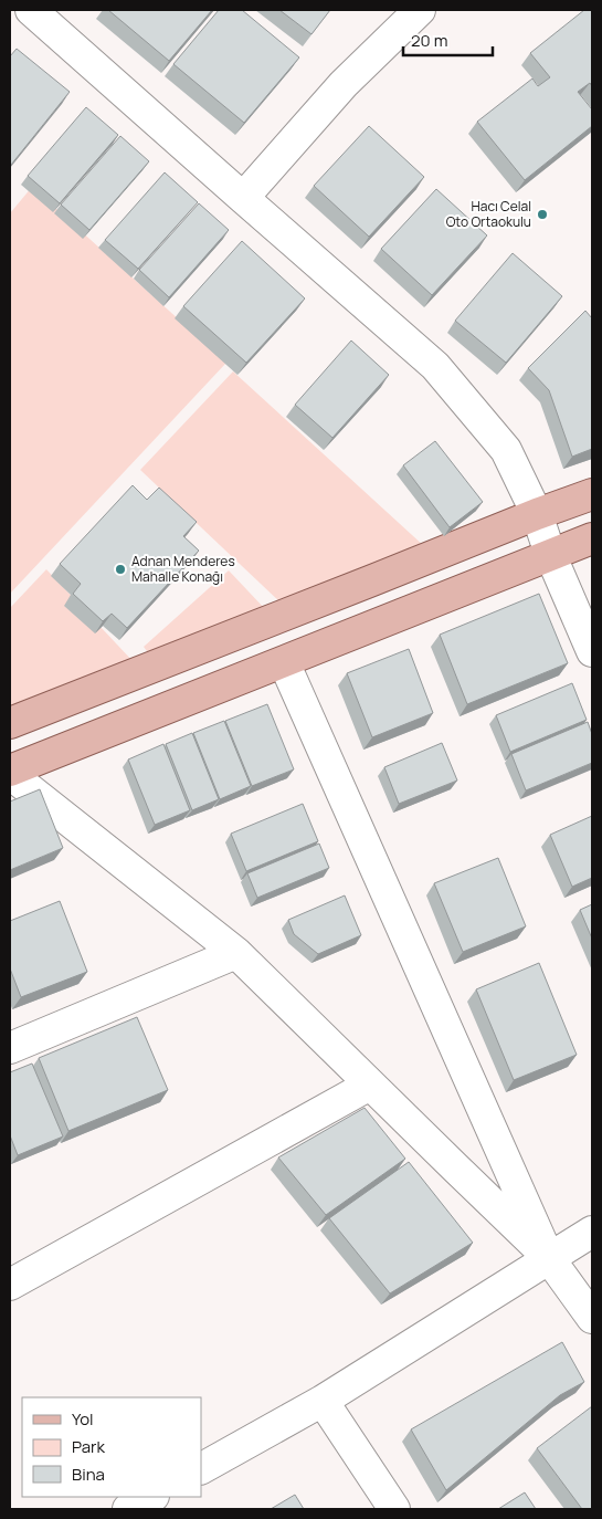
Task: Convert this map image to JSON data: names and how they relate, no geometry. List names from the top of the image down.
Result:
{
  "places": ["Hacı Celal Oto Ortaokulu", "Adnan Menderes Mahalle Konağı"],
  "legend": ["Yol", "Park", "Bina"],
  "scale_bar": "20 m"
}
